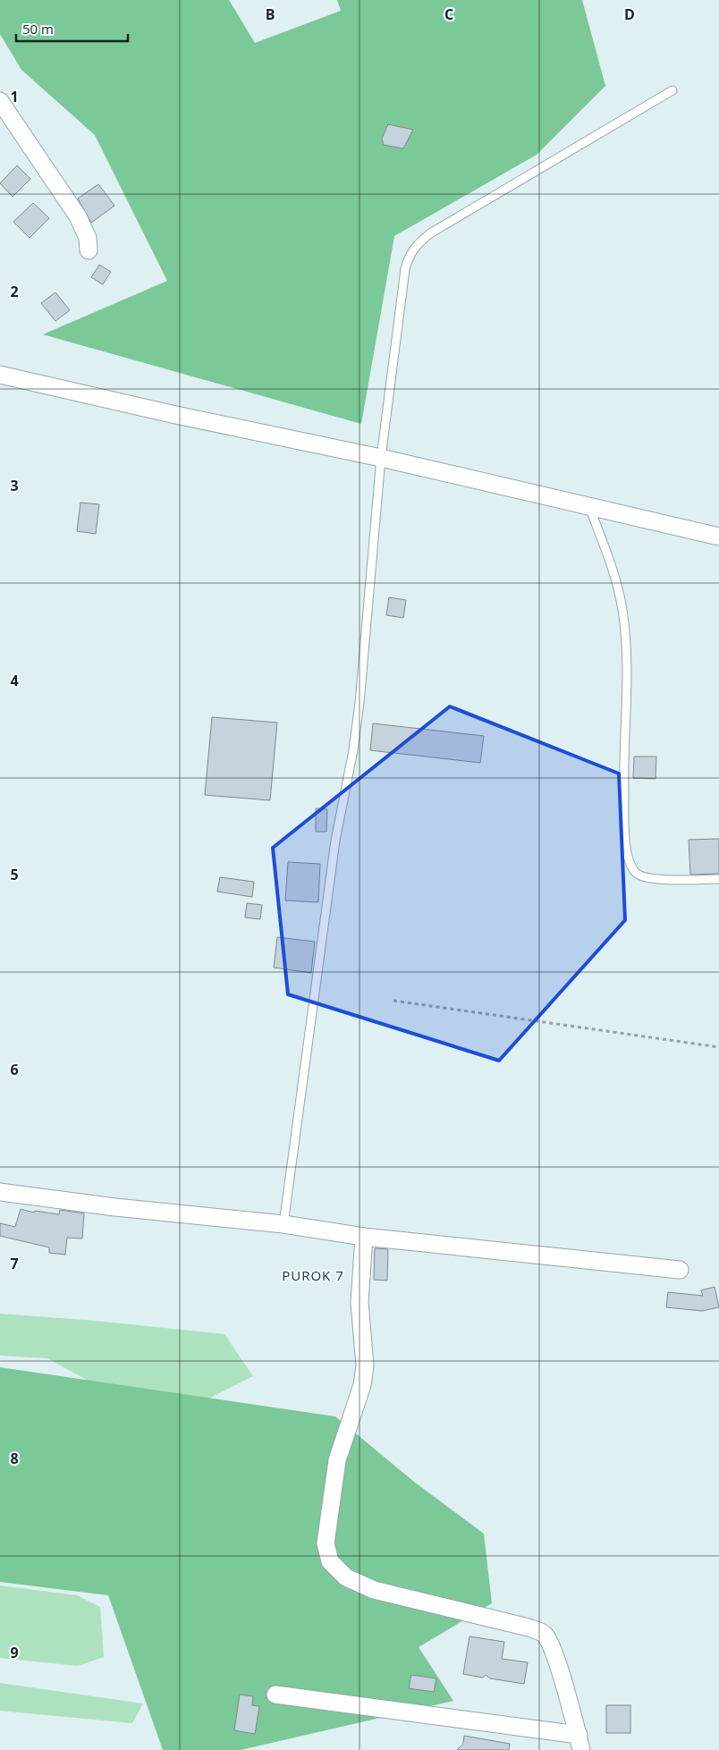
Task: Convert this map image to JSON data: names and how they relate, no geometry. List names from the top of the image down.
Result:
{
  "districts": ["PUROK 7"],
  "scale_bar": "50 m",
  "grid": {
    "columns": ["B", "C", "D"],
    "rows": [
      "1",
      "2",
      "3",
      "4",
      "5",
      "6",
      "7",
      "8",
      "9"
    ]
  }
}
